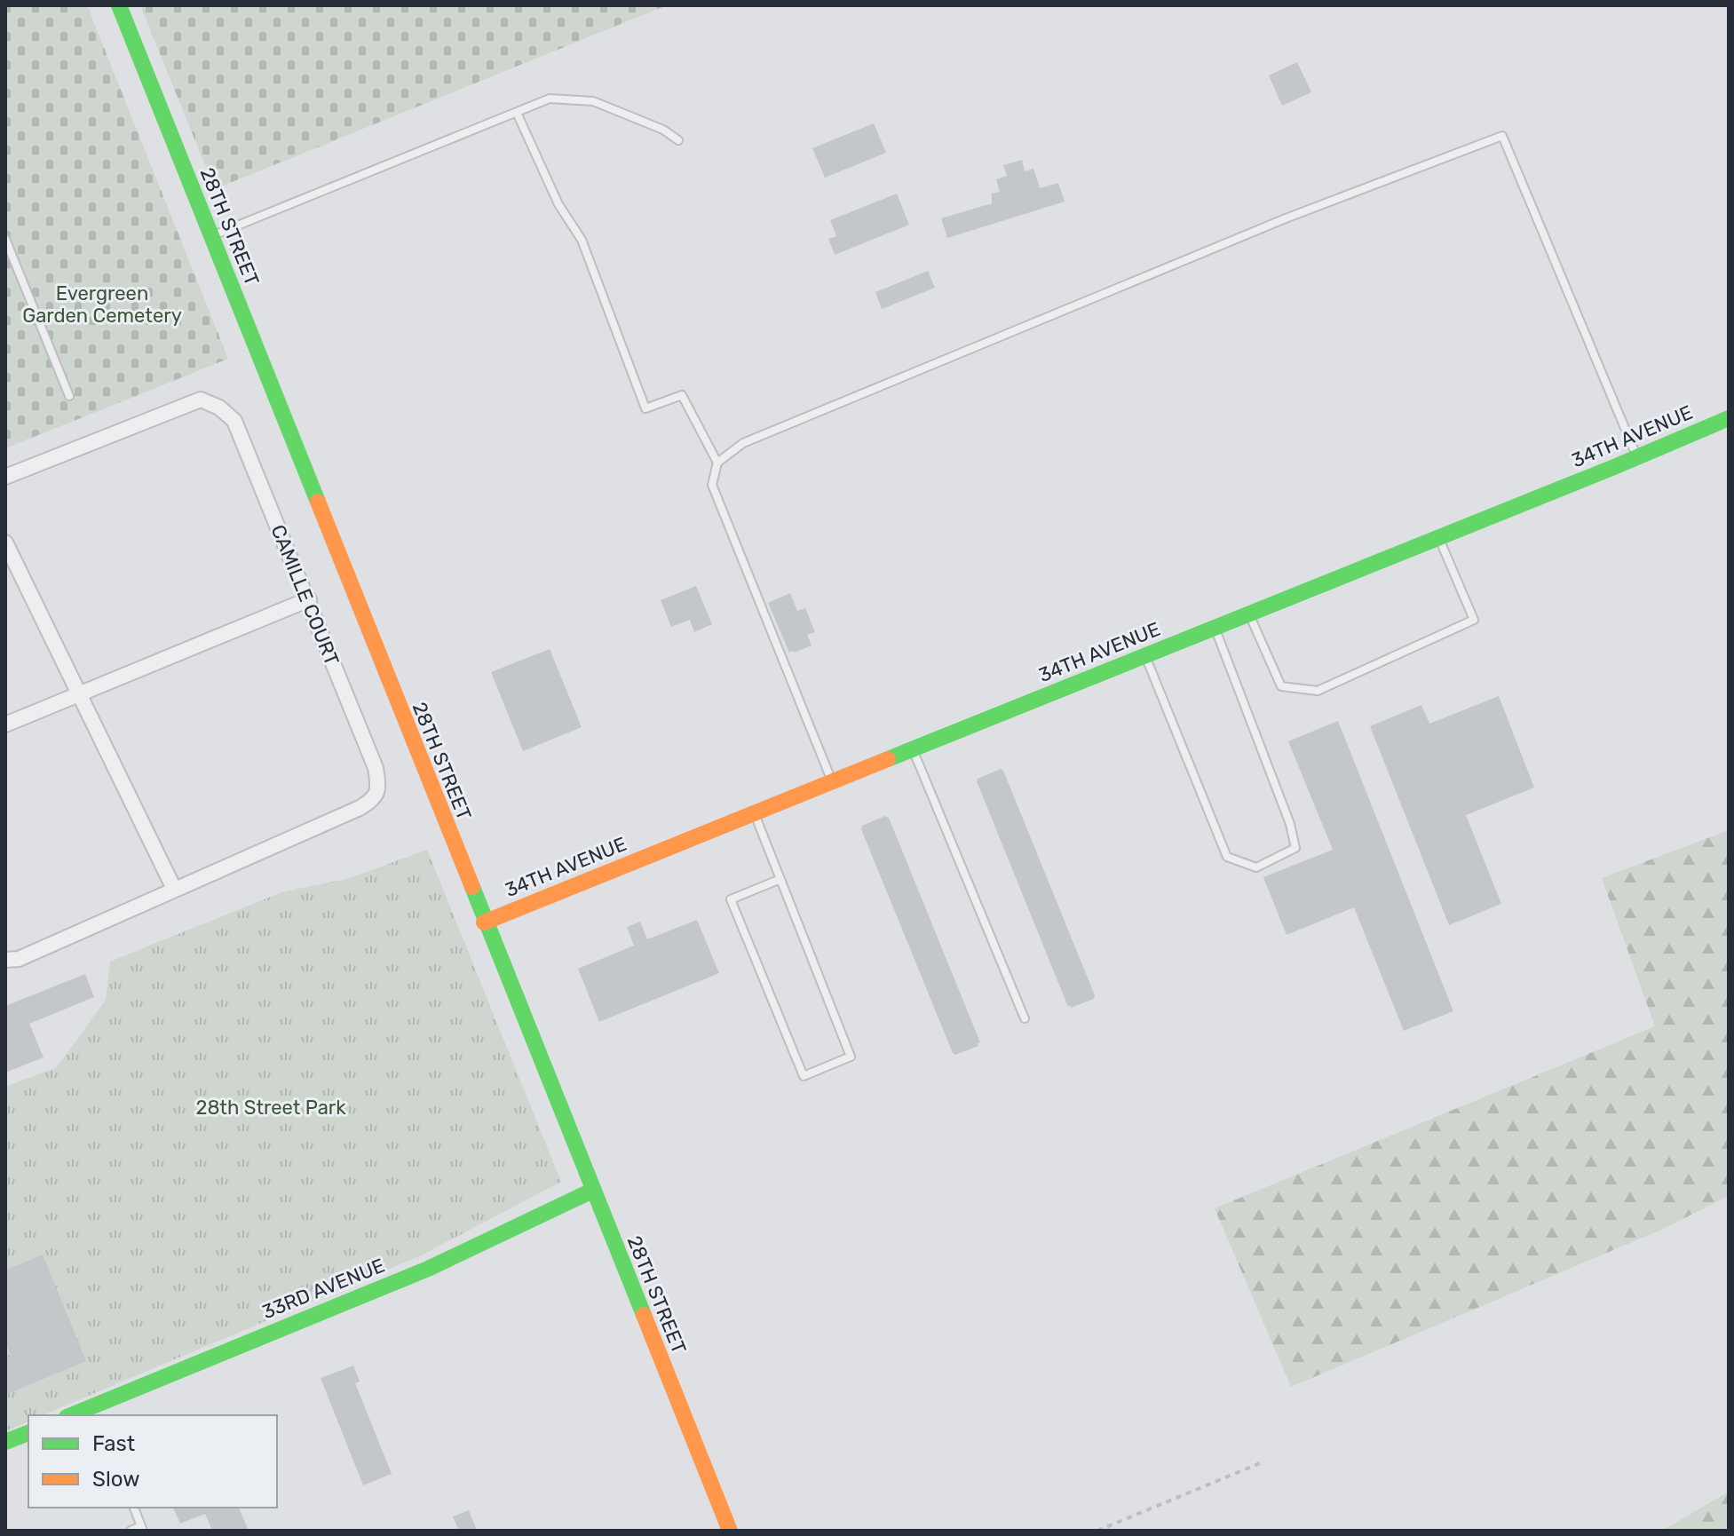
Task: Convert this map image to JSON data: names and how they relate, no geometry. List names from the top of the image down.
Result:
{
  "streets": {
    "street": [
      "28TH STREET",
      "34TH AVENUE",
      "CAMILLE COURT",
      "33RD AVENUE"
    ]
  },
  "crossings": [
    ["28TH STREET", "34TH AVENUE"],
    ["28TH STREET", "33RD AVENUE"]
  ],
  "parks": ["Evergreen Garden Cemetery", "28th Street Park"],
  "legend": ["Fast", "Slow"]
}
